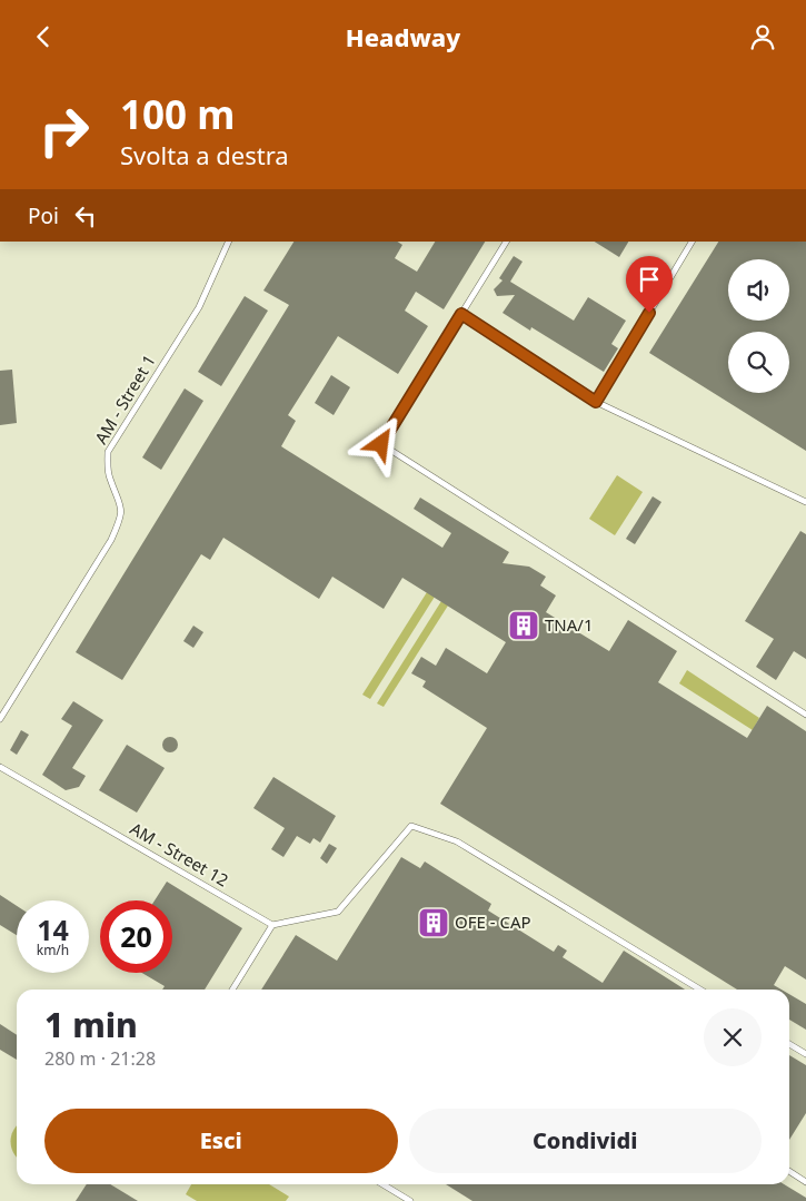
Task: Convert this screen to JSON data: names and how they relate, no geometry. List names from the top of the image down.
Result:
{
  "streets": {
    "lane": ["AM - Street 1", "AM - Street 12"]
  },
  "places": {
    "building": ["TNA/1", "OFE - CAP"]
  },
  "page": {
    "header": "Headway",
    "turn": ["100 m", "Svolta a destra"],
    "then": "Poi",
    "speed": "14 km/h",
    "limit": "20",
    "heading": ["1 min", "280 m · 21:28"],
    "buttons": ["Esci", "Condividi"]
  }
}
